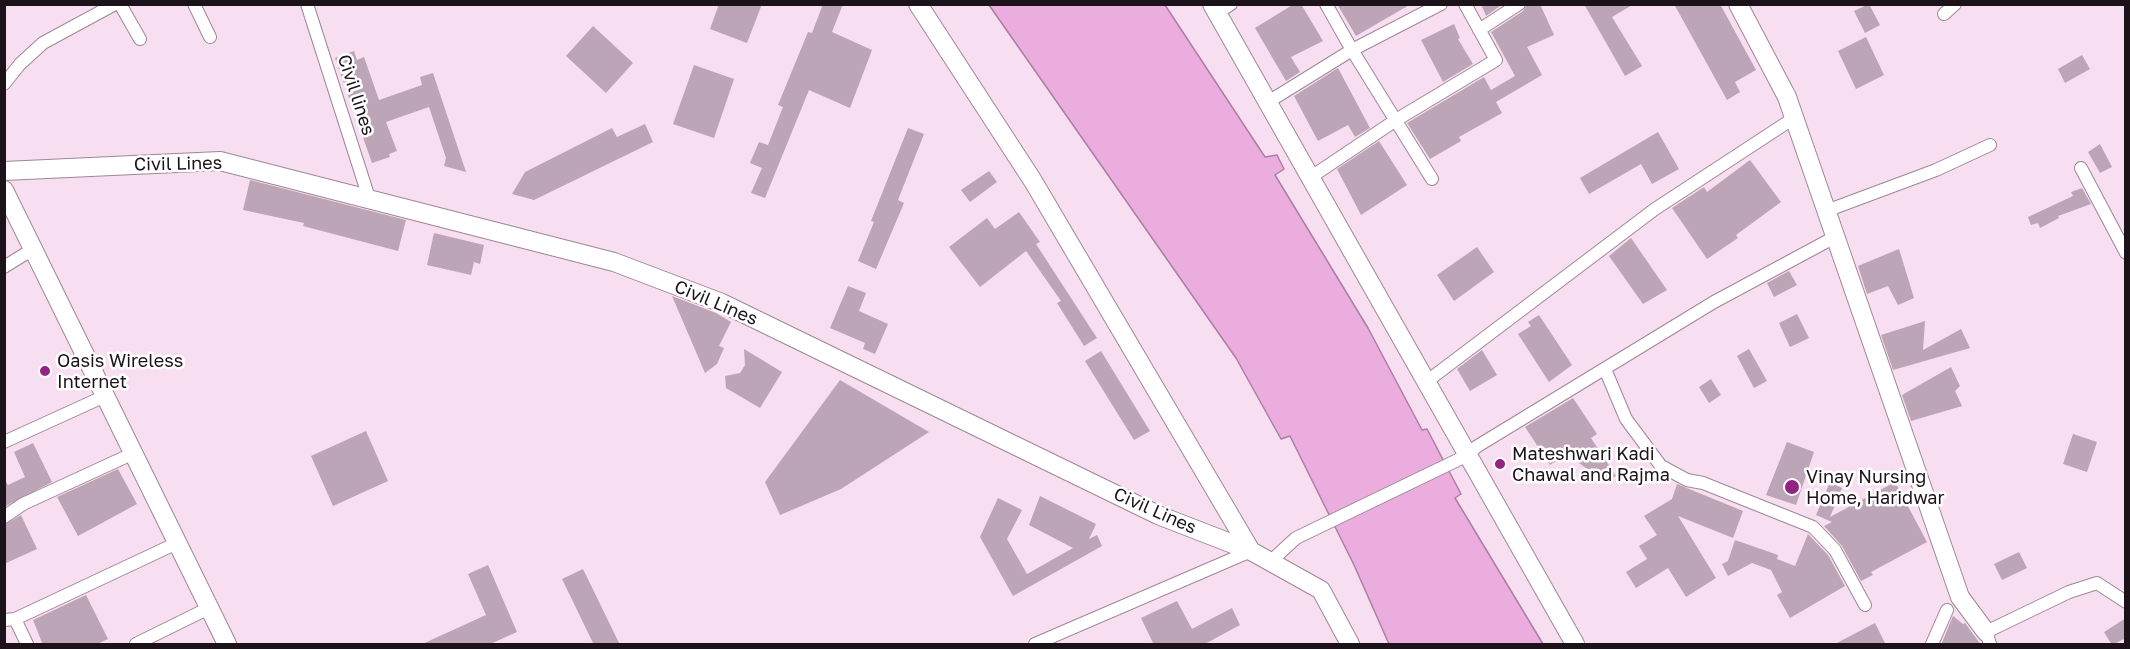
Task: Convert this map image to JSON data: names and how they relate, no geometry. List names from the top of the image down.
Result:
{
  "streets": {
    "street": ["Civil lines", "Civil Lines"]
  },
  "crossings": [
    ["Civil lines", "Civil Lines"]
  ],
  "places": ["Oasis Wireless Internet", "Mateshwari Kadi Chawal and Rajma", "Vinay Nursing Home, Haridwar"]
}
